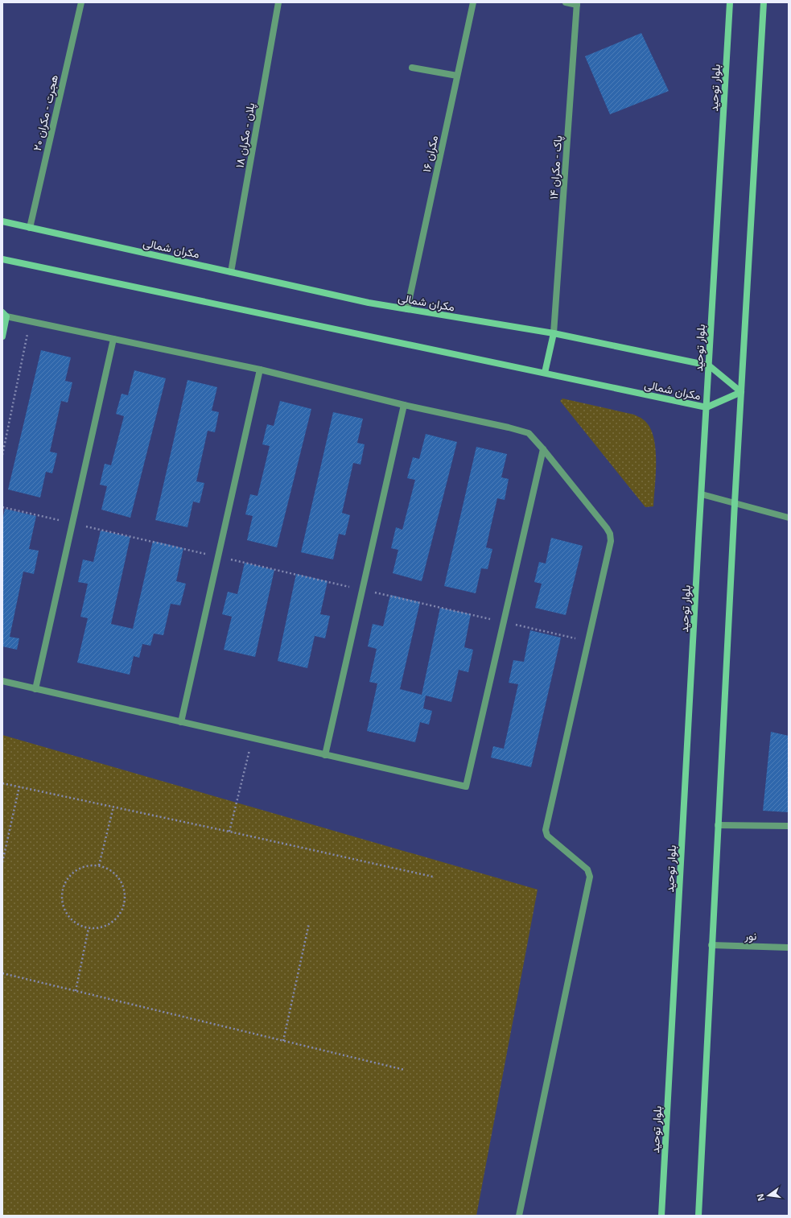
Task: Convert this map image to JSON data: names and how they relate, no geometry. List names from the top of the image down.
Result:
{
  "streets": {
    "main road": ["بلوار توحید", "مکران شمالی"],
    "street": [
      "هجرت - مکران ۲۰",
      "پلان - مکران ۱۸",
      "مکران ۱۶",
      "پاک - مکران ۱۴",
      "نور"
    ]
  },
  "crossings": [
    ["بلوار توحید", "مکران شمالی"],
    ["هجرت - مکران ۲۰", "مکران شمالی"],
    ["پلان - مکران ۱۸", "مکران شمالی"],
    ["مکران ۱۶", "مکران شمالی"],
    ["پاک - مکران ۱۴", "مکران شمالی"]
  ],
  "north": "left"
}
